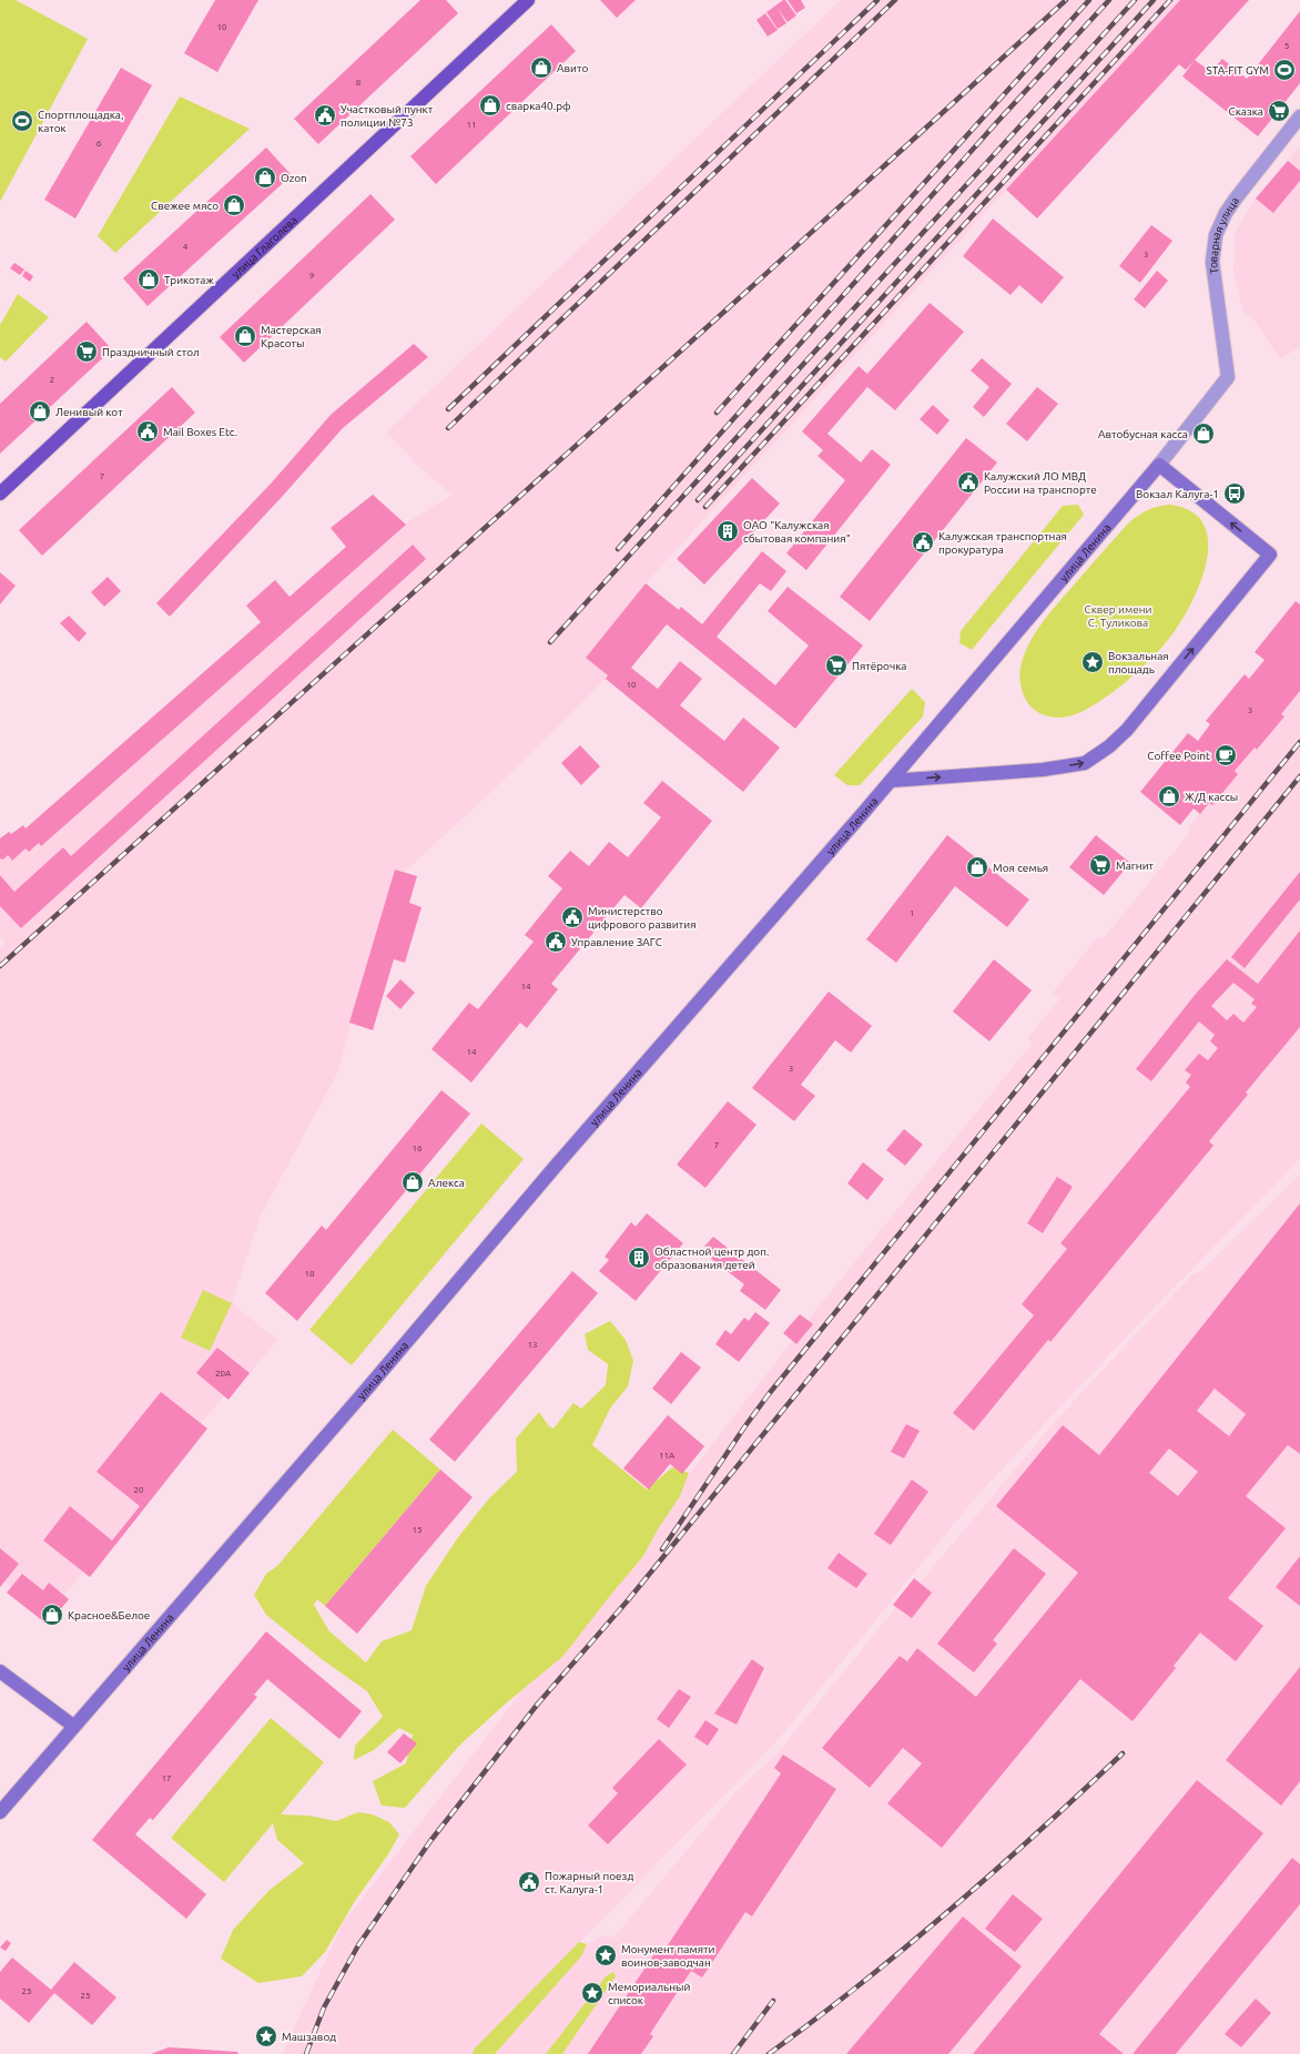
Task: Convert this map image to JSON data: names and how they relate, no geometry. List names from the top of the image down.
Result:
{
  "streets": {
    "main road": ["улица Глаголева", "улица Ленина"],
    "street": ["Товарная улица"]
  },
  "crossings": [
    ["Товарная улица", "улица Ленина"]
  ],
  "parks": ["Сквер имени С. Туликова"],
  "places": {
    "shop": [
      "Авито",
      "сварка40.рф",
      "Ozon",
      "Свежее мясо",
      "Трикотаж",
      "Мастерская Красоты",
      "Ленивый кот",
      "Автобусная касса",
      "Ж/Д кассы",
      "Моя семья",
      "Алекса",
      "Красное&Белое"
    ],
    "sports": ["STA-FIT GYM", "Спортплощадка, каток"],
    "supermarket": [
      "Сказка",
      "Праздничный стол",
      "Пятёрочка",
      "Магнит"
    ],
    "public building": [
      "Участковый пункт полиции №73",
      "Mail Boxes Etc.",
      "Калужский ЛО МВД России на транспорте",
      "Калужская транспортная прокуратура",
      "Министерство цифрового развития",
      "Управление ЗАГС",
      "Пожарный поезд ст. Калуга-1"
    ],
    "bus stop": ["Вокзал Калуга-1"],
    "building": ["ОАО \"Калужская сбытовая компания\"", "Областной центр доп. образования детей"],
    "place": [
      "Вокзальная площадь",
      "Монумент памяти воинов-заводчан",
      "Мемориальный список",
      "Машзавод"
    ],
    "cafe": ["Coffee Point"]
  },
  "house_numbers": [
    "10",
    "5",
    "8",
    "11",
    "6",
    "4",
    "3",
    "9",
    "2",
    "7",
    "10",
    "3",
    "1",
    "14",
    "14",
    "3",
    "7",
    "16",
    "18",
    "13",
    "20А",
    "11А",
    "20",
    "15",
    "17",
    "25",
    "25"
  ]
}
